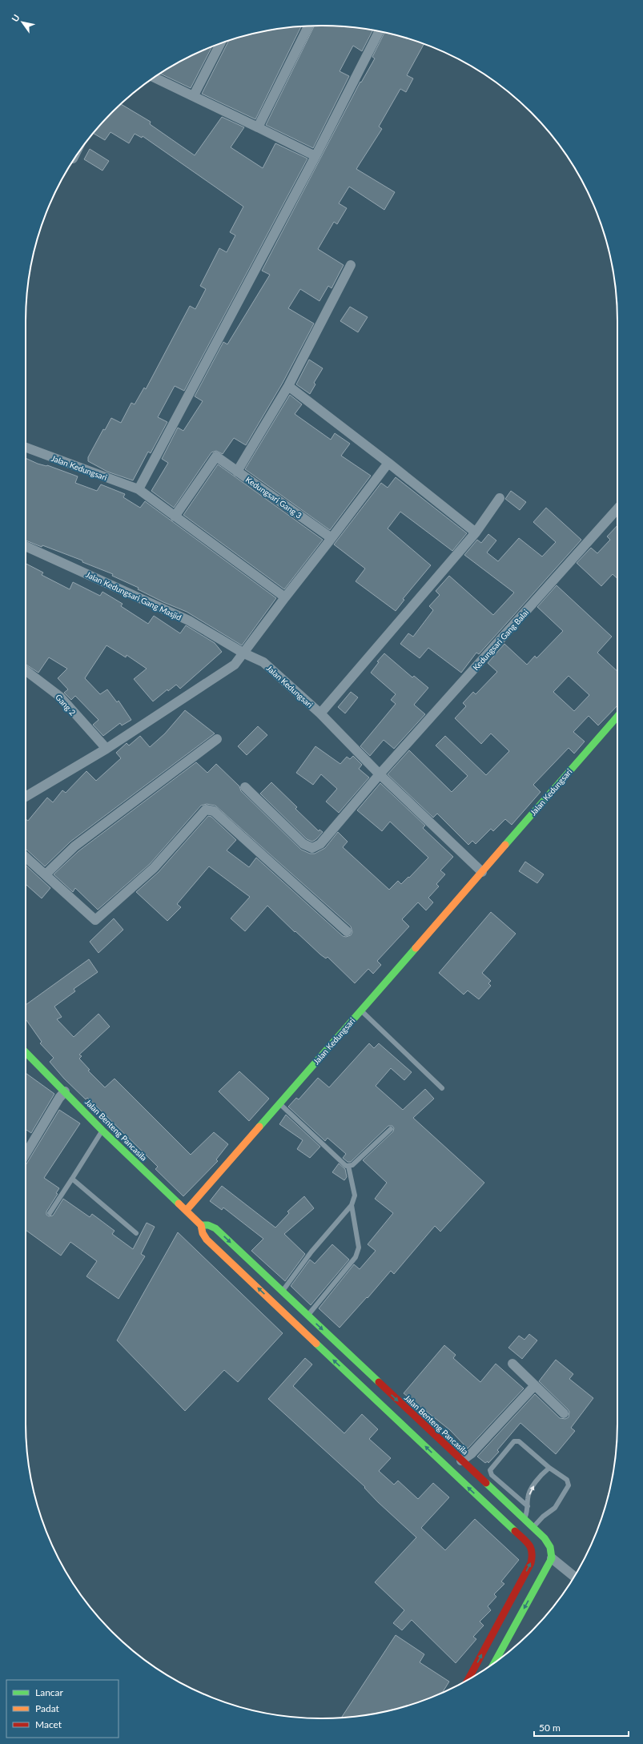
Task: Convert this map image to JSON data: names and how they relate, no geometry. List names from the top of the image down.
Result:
{
  "streets": {
    "street": [
      "Jalan Kedungsari",
      "Kedungsari Gang 3",
      "Jalan Kedungsari Gang Masjid",
      "Kedungsari Gang Balai",
      "Gang 2",
      "Jalan Benteng Pancasila"
    ]
  },
  "crossings": [
    ["Jalan Kedungsari", "Kedungsari Gang 3"],
    ["Jalan Kedungsari", "Jalan Kedungsari Gang Masjid"],
    ["Jalan Kedungsari", "Kedungsari Gang Balai"],
    ["Jalan Kedungsari", "Jalan Benteng Pancasila"]
  ],
  "legend": ["Lancar", "Padat", "Macet"],
  "scale_bar": "50 m",
  "north": "top left"
}
